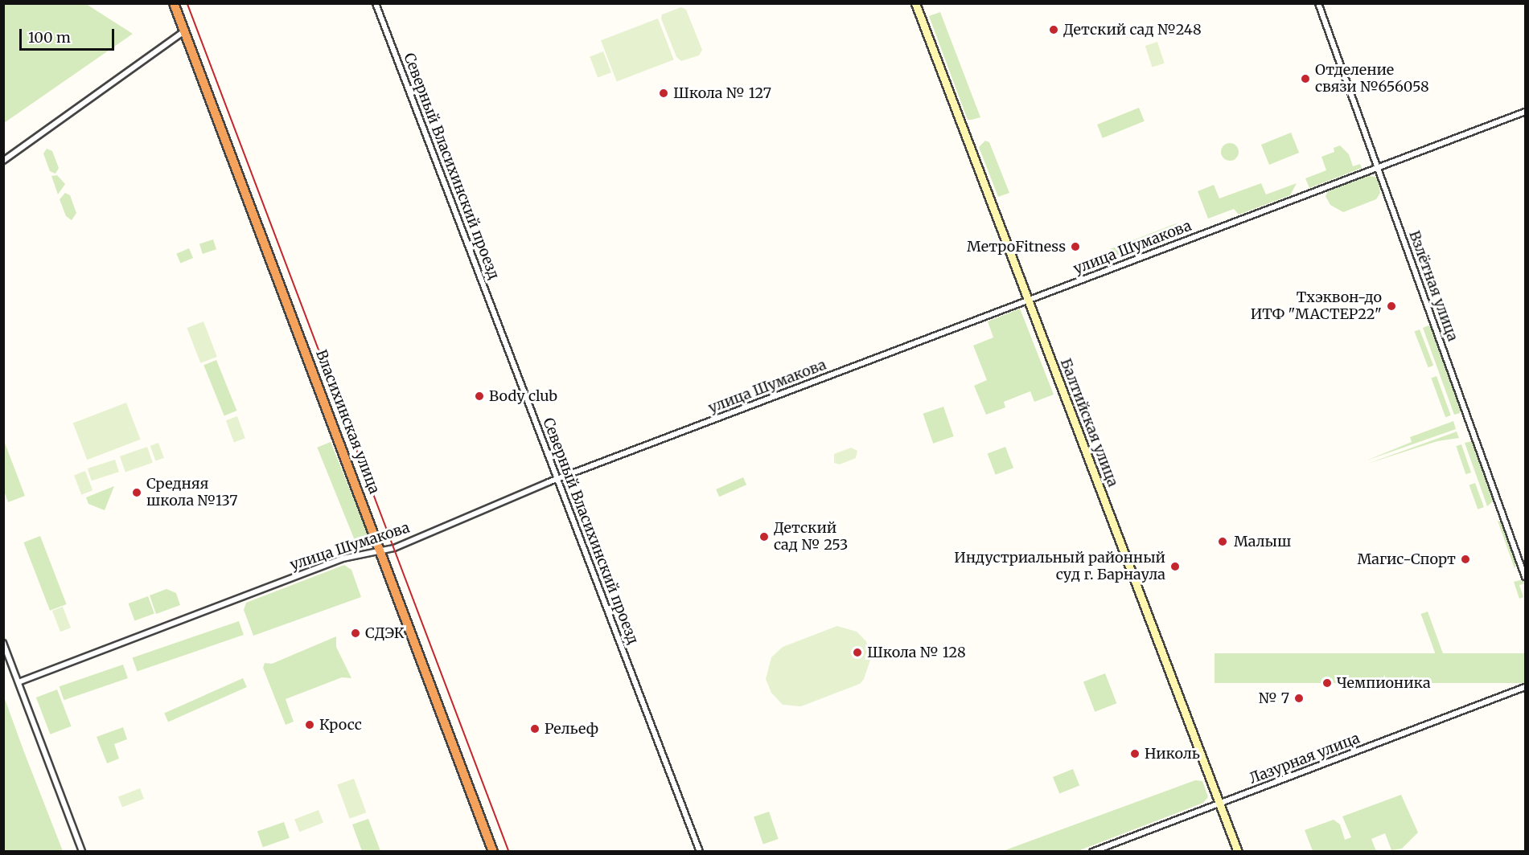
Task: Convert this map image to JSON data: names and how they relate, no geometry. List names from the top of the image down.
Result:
{
  "streets": {
    "highway": ["Власихинская улица"],
    "main road": ["Балтийская улица"],
    "street": [
      "Северный Власихинский проезд",
      "улица Шумакова",
      "Взлётная улица",
      "Лазурная улица"
    ]
  },
  "crossings": [
    ["Северный Власихинский проезд", "улица Шумакова"],
    ["улица Шумакова", "Взлётная улица"],
    ["улица Шумакова", "Власихинская улица"],
    ["улица Шумакова", "Балтийская улица"],
    ["Балтийская улица", "Лазурная улица"]
  ],
  "places": [
    "Детский сад №248",
    "Отделение связи №656058",
    "Школа № 127",
    "МетроFitness",
    "Тхэквон-до ИТФ \"МАСТЕР22\"",
    "Body club",
    "Средняя школа №137",
    "Детский сад № 253",
    "Малыш",
    "Магис-Спорт",
    "Индустриальный районный суд г. Барнаула",
    "СДЭК",
    "Школа № 128",
    "Чемпионика",
    "№ 7",
    "Кросс",
    "Рельеф",
    "Николь"
  ],
  "scale_bar": "100 m"
}
